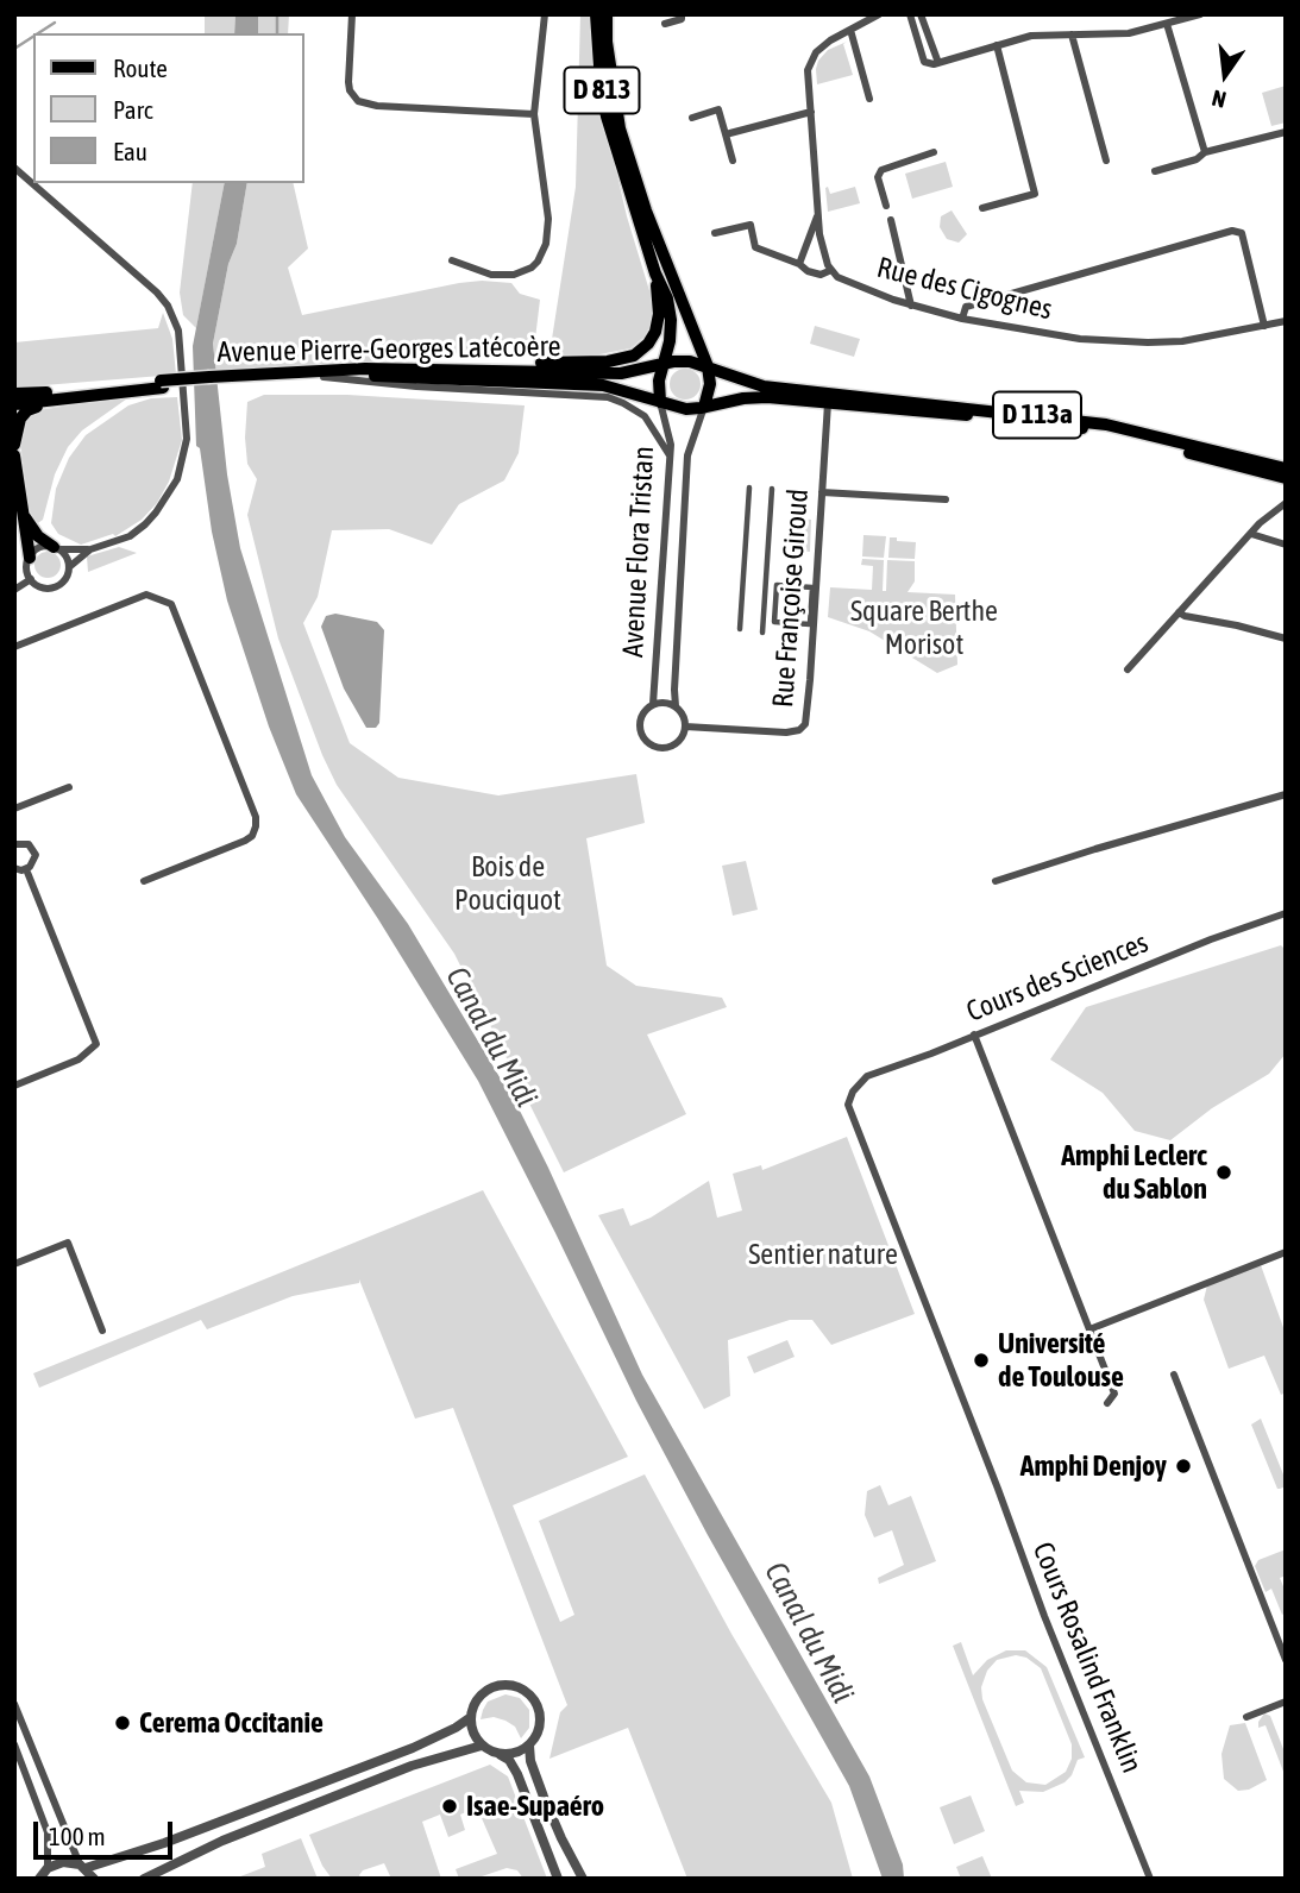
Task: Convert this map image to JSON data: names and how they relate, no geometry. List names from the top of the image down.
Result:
{
  "streets": {
    "main road": ["D 813", "Avenue Pierre-Georges Latécoère", "D 113a"],
    "street": [
      "Rue des Cigognes",
      "Avenue Flora Tristan",
      "Rue Françoise Giroud",
      "Cours des Sciences",
      "Cours Rosalind Franklin"
    ]
  },
  "crossings": [
    ["D 813", "Avenue Pierre-Georges Latécoère"],
    ["D 813", "D 113a"],
    ["D 813", "Avenue Flora Tristan"],
    ["Avenue Pierre-Georges Latécoère", "D 113a"],
    ["Avenue Pierre-Georges Latécoère", "Avenue Flora Tristan"],
    ["D 113a", "Avenue Flora Tristan"],
    ["D 113a", "Rue Françoise Giroud"],
    ["Avenue Flora Tristan", "Rue Françoise Giroud"],
    ["Cours des Sciences", "Cours Rosalind Franklin"]
  ],
  "water": ["Canal du Midi"],
  "parks": ["Square Berthe Morisot", "Bois de Pouciquot", "Sentier nature"],
  "places": [
    "Amphi Leclerc du Sablon",
    "Université de Toulouse",
    "Amphi Denjoy",
    "Cerema Occitanie",
    "Isae-Supaéro"
  ],
  "legend": ["Route", "Parc", "Eau"],
  "scale_bar": "100 m",
  "north": "bottom"
}
